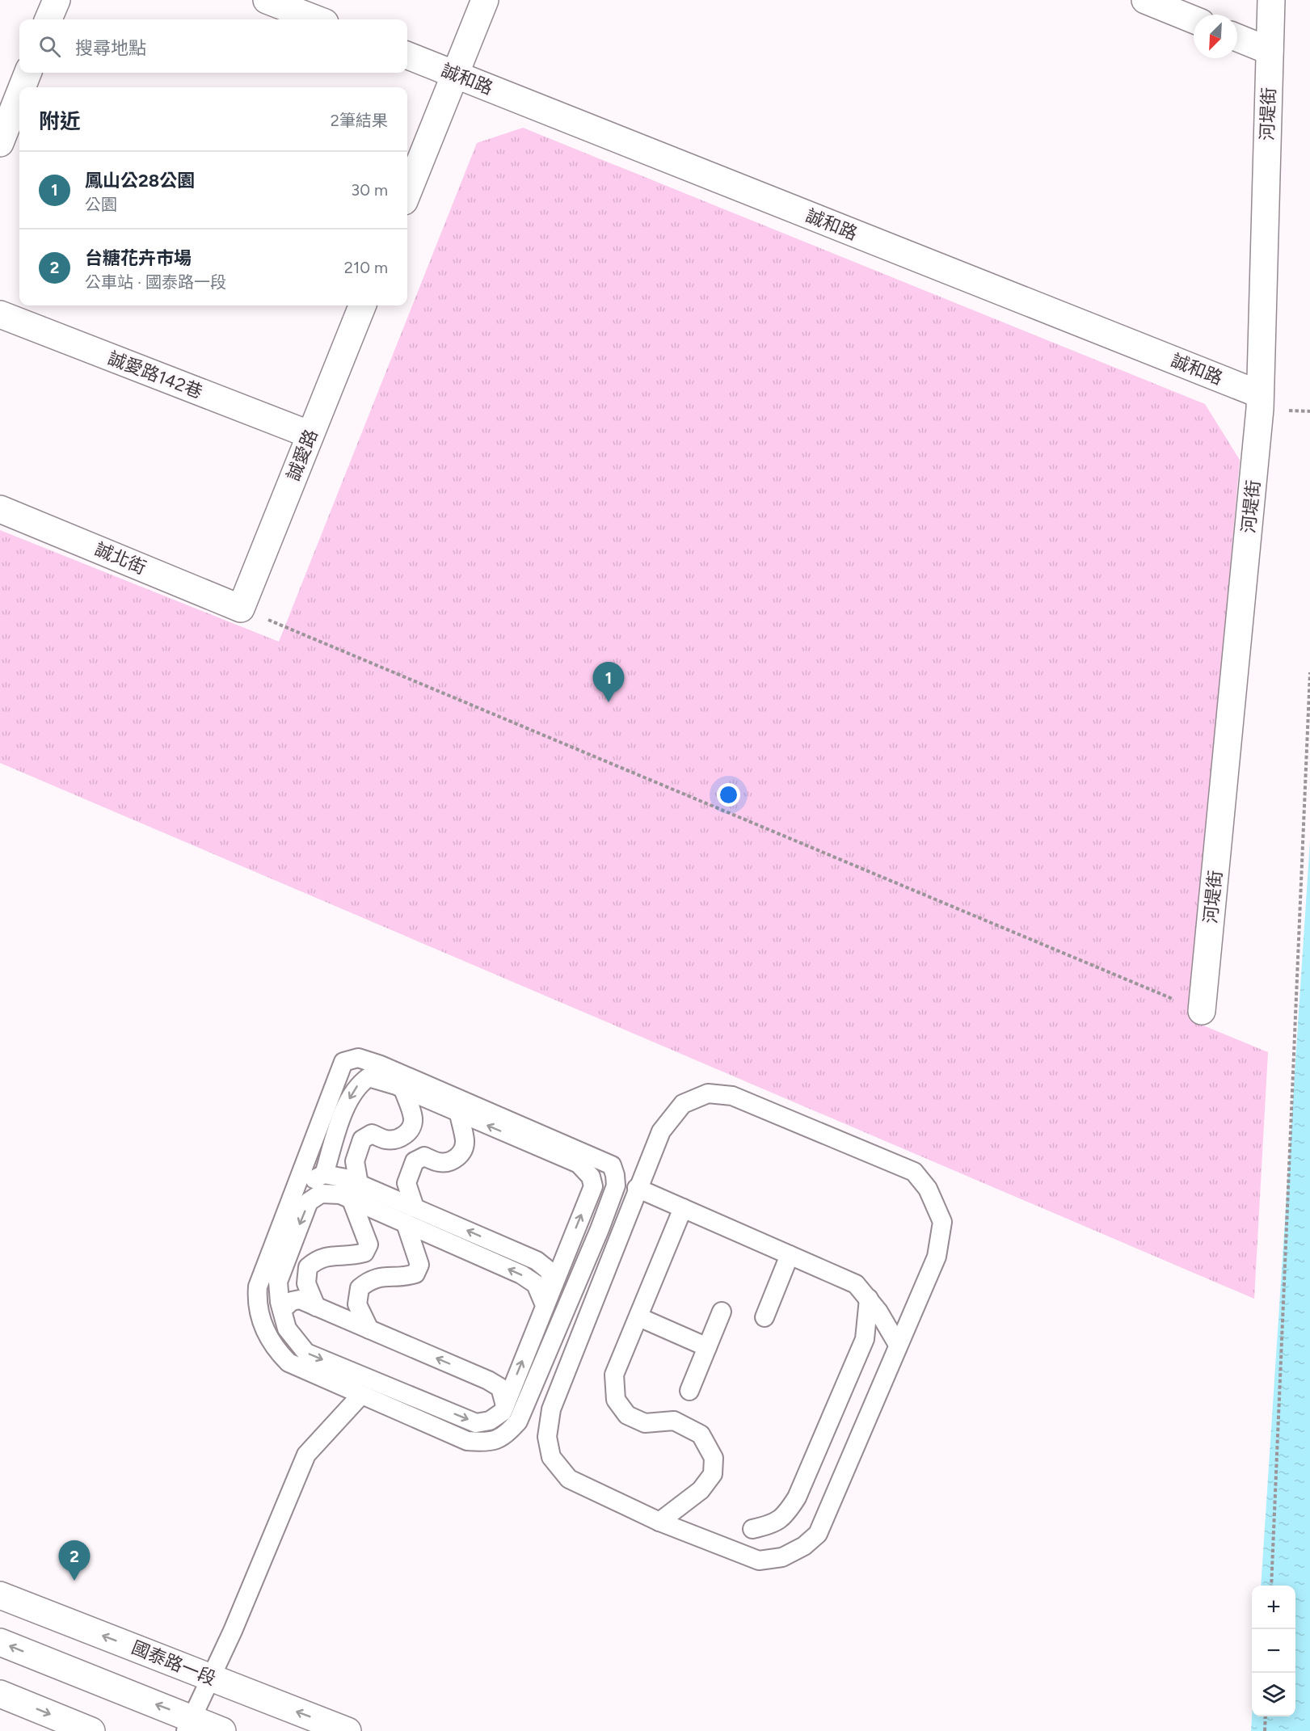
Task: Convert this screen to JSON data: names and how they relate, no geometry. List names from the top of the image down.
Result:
{
  "streets": {
    "street": [
      "誠和路",
      "河堤街",
      "誠愛路142巷",
      "誠愛路",
      "誠北街",
      "國泰路一段"
    ]
  },
  "crossings": [
    ["誠和路", "河堤街"],
    ["誠愛路142巷", "誠愛路"],
    ["誠愛路", "誠北街"]
  ],
  "north": "bottom left",
  "page": {
    "search": "搜尋地點",
    "heading": ["附近", "2筆結果"],
    "list": [
      {
        "mark": "1",
        "name": "鳳山公28公園",
        "note": "公園",
        "value": "30 m"
      },
      {
        "mark": "2",
        "name": "台糖花卉市場",
        "note": "公車站 · 國泰路一段",
        "value": "210 m"
      }
    ],
    "pins": ["1", "2"],
    "map_buttons": ["+", "−"]
  }
}
